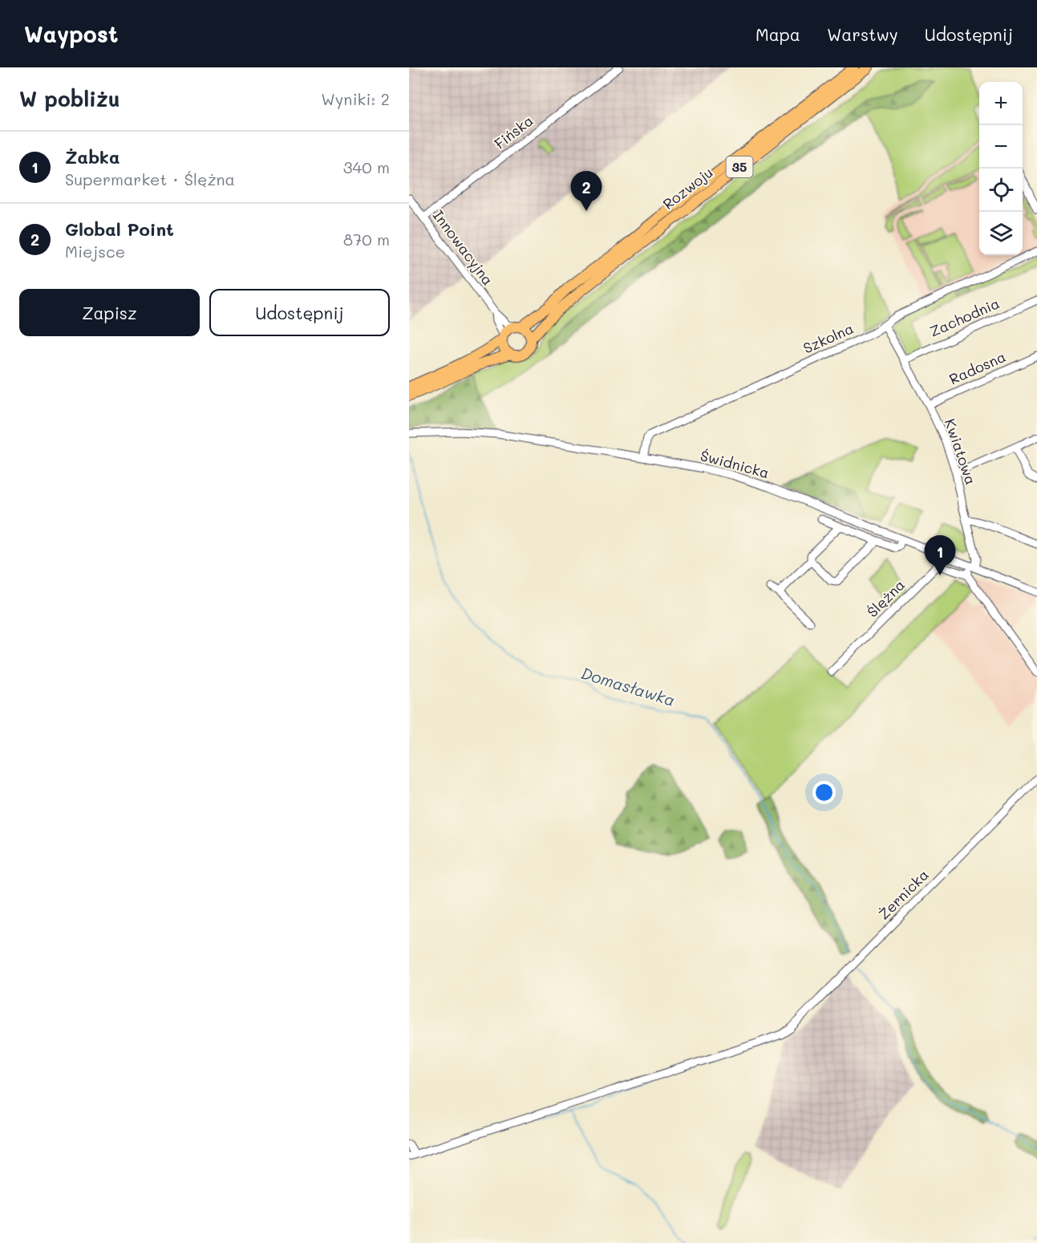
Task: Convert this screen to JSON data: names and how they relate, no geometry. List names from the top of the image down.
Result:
{
  "streets": {
    "main road": ["35", "Rozwoju"],
    "street": [
      "Fińska",
      "Innowacyjna",
      "Zachodnia",
      "Szkolna",
      "Radosna",
      "Kwiatowa",
      "Świdnicka",
      "Ślężna",
      "Żernicka"
    ]
  },
  "crossings": [
    ["Fińska", "Innowacyjna"],
    ["35", "Rozwoju"],
    ["35", "Innowacyjna"],
    ["Rozwoju", "Innowacyjna"],
    ["Zachodnia", "Kwiatowa"],
    ["Szkolna", "Kwiatowa"],
    ["Szkolna", "Świdnicka"],
    ["Radosna", "Kwiatowa"],
    ["Kwiatowa", "Świdnicka"],
    ["Kwiatowa", "Ślężna"]
  ],
  "water": ["Domasławka"],
  "page": {
    "header": "Waypost",
    "nav": ["Mapa", "Warstwy", "Udostępnij"],
    "heading": ["W pobliżu", "Wyniki: 2"],
    "map_buttons": ["+", "−"],
    "list": [
      {
        "mark": "1",
        "name": "Żabka",
        "note": "Supermarket · Ślężna",
        "value": "340 m"
      },
      {
        "mark": "2",
        "name": "Global Point",
        "note": "Miejsce",
        "value": "870 m"
      }
    ],
    "pins": ["2", "1"],
    "buttons": ["Zapisz", "Udostępnij"]
  }
}
